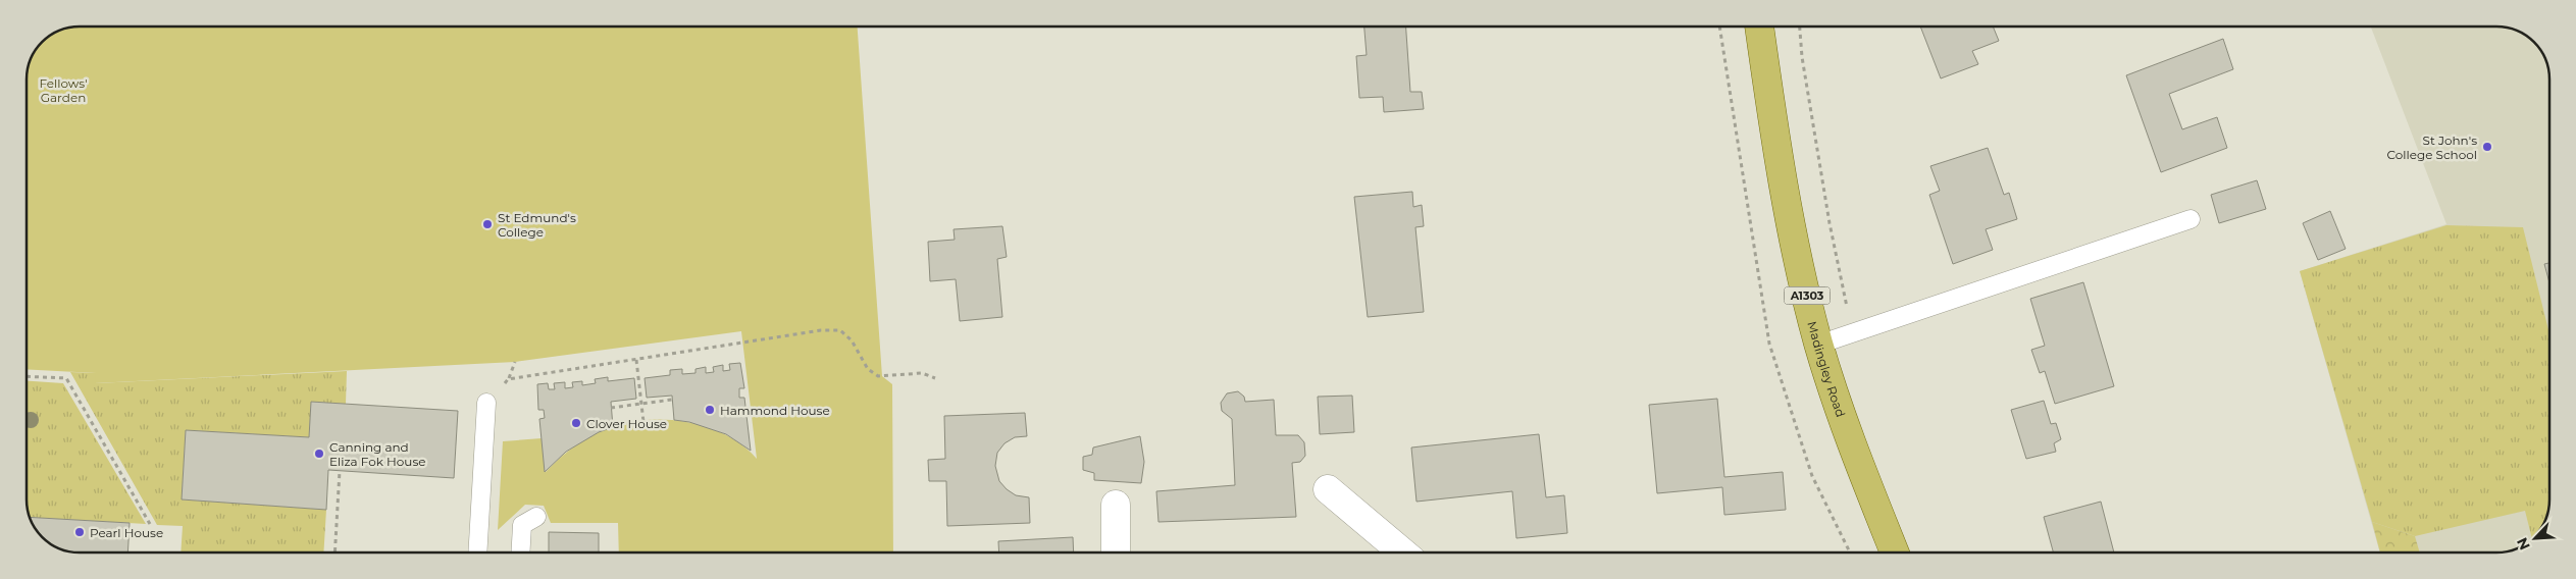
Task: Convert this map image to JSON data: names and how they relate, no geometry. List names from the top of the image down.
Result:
{
  "streets": {
    "main road": ["A1303", "Madingley Road"]
  },
  "parks": ["Fellows' Garden"],
  "places": [
    "St John's College School",
    "St Edmund's College",
    "Hammond House",
    "Clover House",
    "Canning and Eliza Fok House",
    "Pearl House"
  ],
  "north": "bottom left"
}
